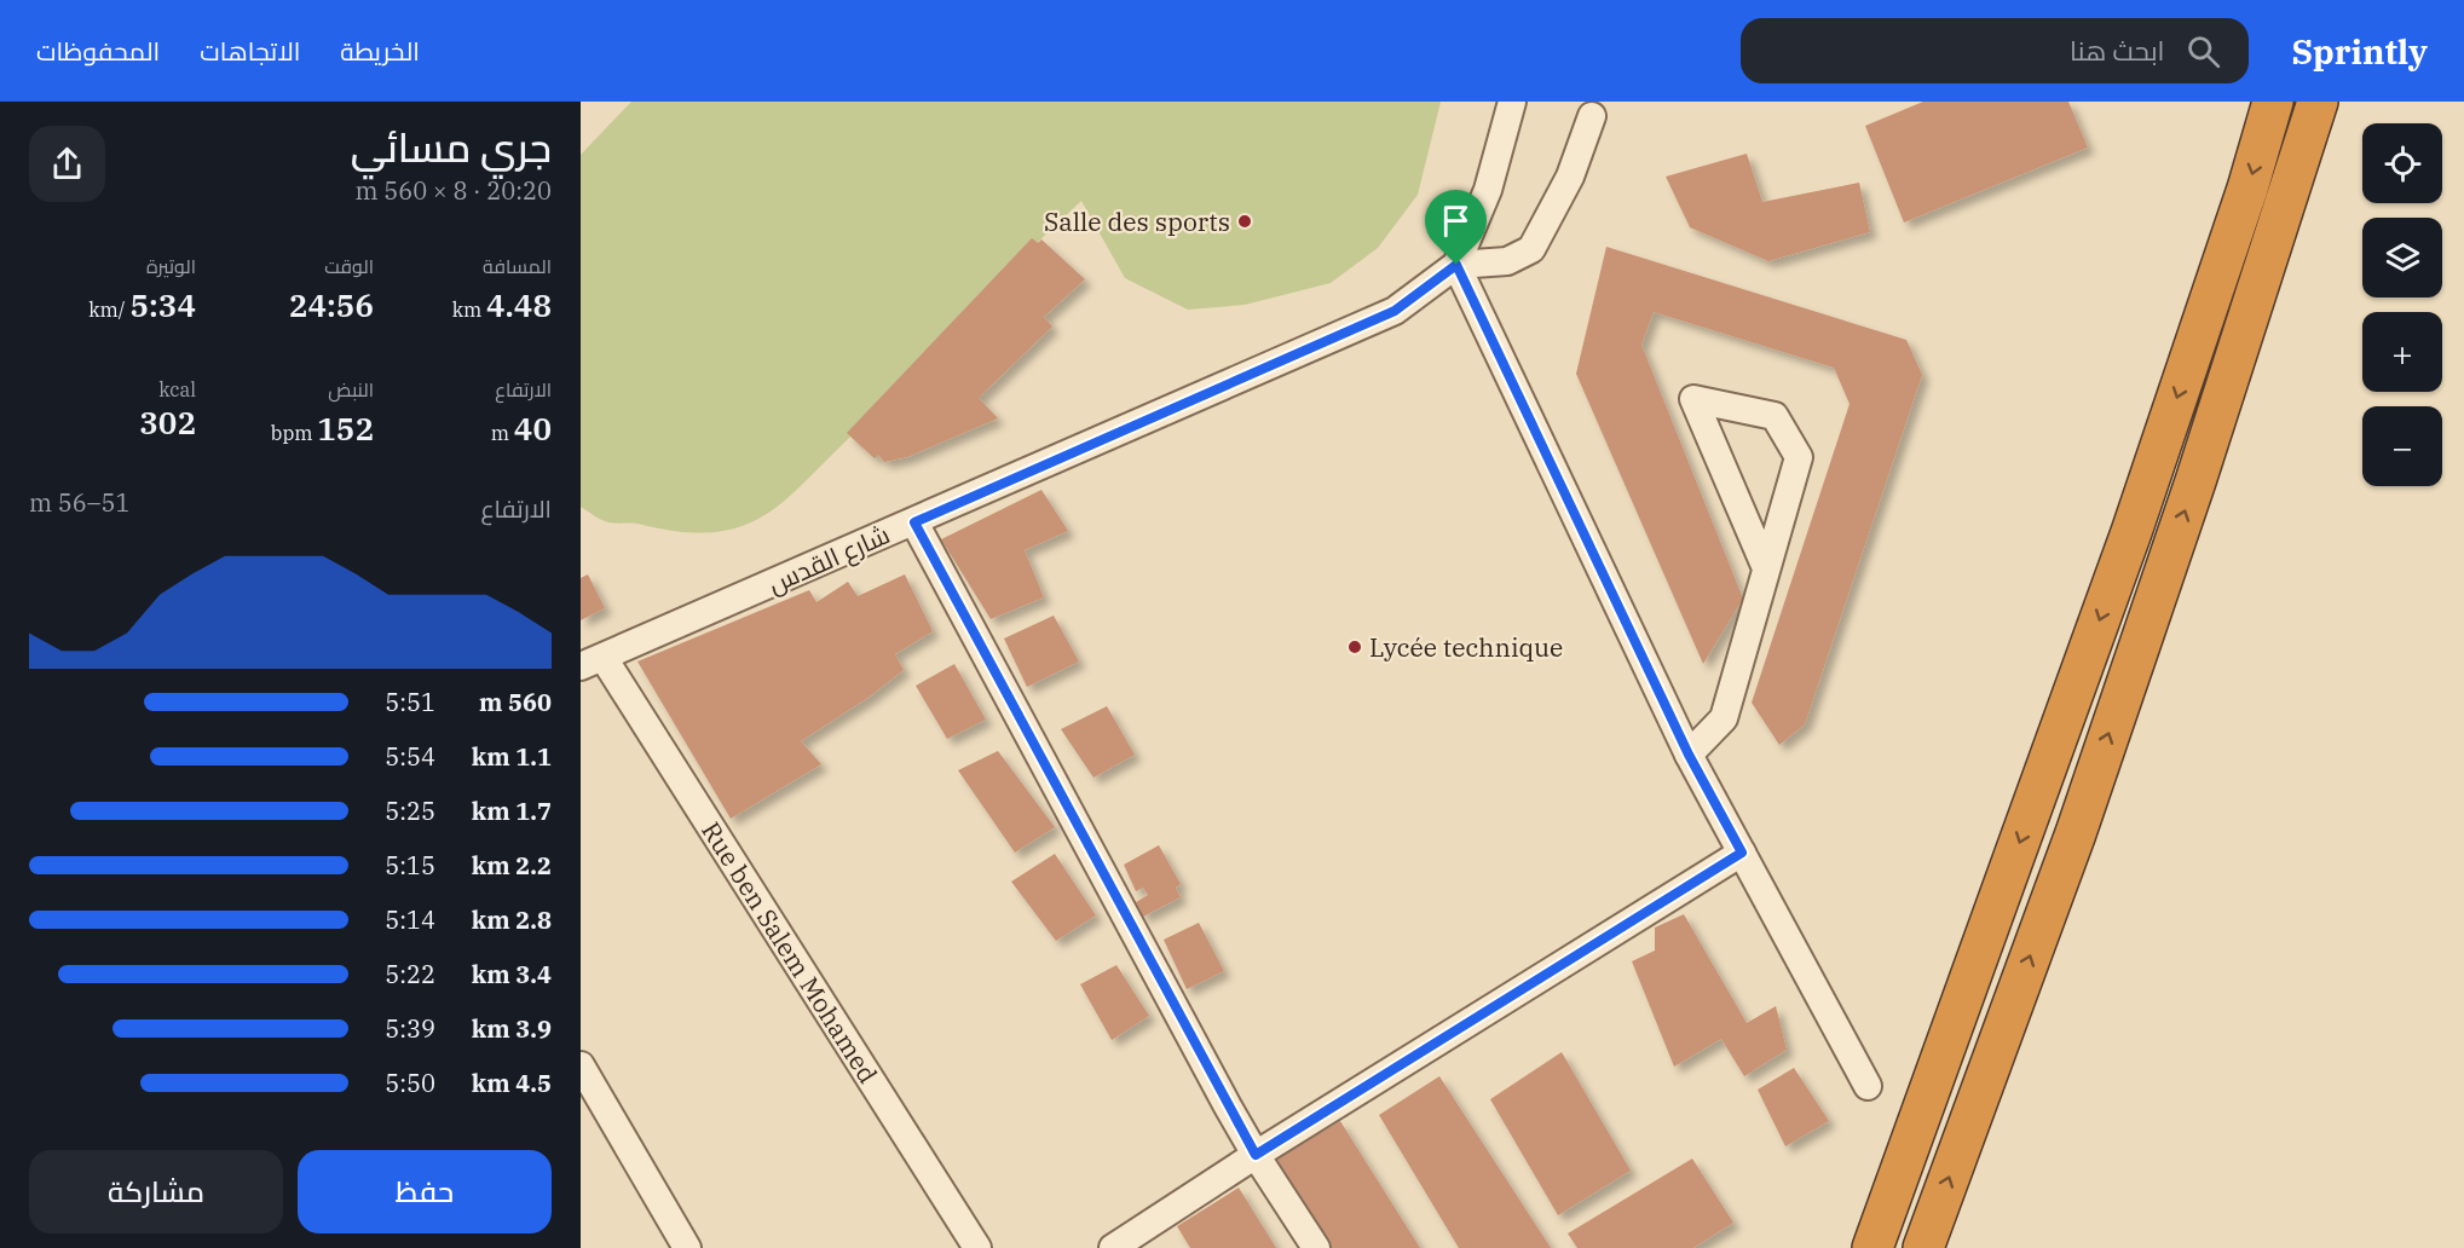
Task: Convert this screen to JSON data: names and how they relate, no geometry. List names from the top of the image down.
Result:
{
  "streets": {
    "street": ["شارع القدس", "Rue ben Salem Mohamed"]
  },
  "crossings": [
    ["شارع القدس", "Rue ben Salem Mohamed"]
  ],
  "places": ["Salle des sports", "Lycée technique"],
  "page": {
    "header": "Sprintly",
    "search": "ابحث هنا",
    "nav": ["الخريطة", "الاتجاهات", "المحفوظات"],
    "heading": ["جري مسائي", "20:20 · 8 × 560 m"],
    "map_buttons": ["+", "−"],
    "stats": [
      ["المسافة", "4.48 km"],
      ["الوقت", "24:56"],
      ["الوتيرة", "5:34 /km"],
      ["الارتفاع", "40 m"],
      ["النبض", "152 bpm"],
      ["kcal", "302"]
    ],
    "chart": ["الارتفاع", "51–56 m"],
    "list": [
      {
        "name": "560 m",
        "note": "5:51"
      },
      {
        "name": "1.1 km",
        "note": "5:54"
      },
      {
        "name": "1.7 km",
        "note": "5:25"
      },
      {
        "name": "2.2 km",
        "note": "5:15"
      },
      {
        "name": "2.8 km",
        "note": "5:14"
      },
      {
        "name": "3.4 km",
        "note": "5:22"
      },
      {
        "name": "3.9 km",
        "note": "5:39"
      },
      {
        "name": "4.5 km",
        "note": "5:50"
      }
    ],
    "buttons": ["حفظ", "مشاركة"]
  }
}
